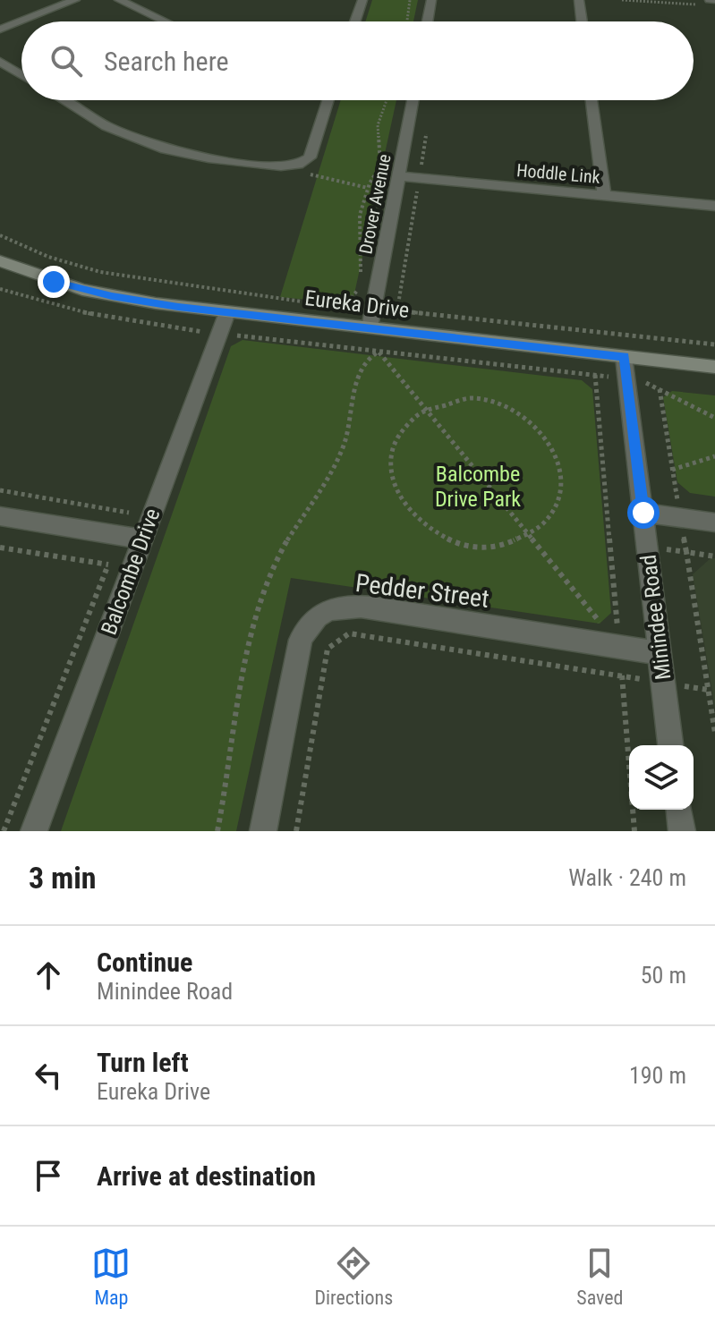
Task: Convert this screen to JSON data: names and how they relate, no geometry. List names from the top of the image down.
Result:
{
  "streets": {
    "street": [
      "Hoddle Link",
      "Drover Avenue",
      "Eureka Drive",
      "Balcombe Drive",
      "Pedder Street",
      "Minindee Road"
    ]
  },
  "crossings": [
    ["Hoddle Link", "Drover Avenue"],
    ["Drover Avenue", "Eureka Drive"],
    ["Eureka Drive", "Balcombe Drive"],
    ["Eureka Drive", "Minindee Road"],
    ["Pedder Street", "Minindee Road"]
  ],
  "parks": ["Balcombe Drive Park"],
  "page": {
    "search": "Search here",
    "heading": ["3 min", "Walk · 240 m"],
    "list": [
      ["Continue", "Minindee Road", "50 m"],
      ["Turn left", "Eureka Drive", "190 m"],
      "Arrive at destination"
    ],
    "nav": ["Map", "Directions", "Saved"]
  }
}
